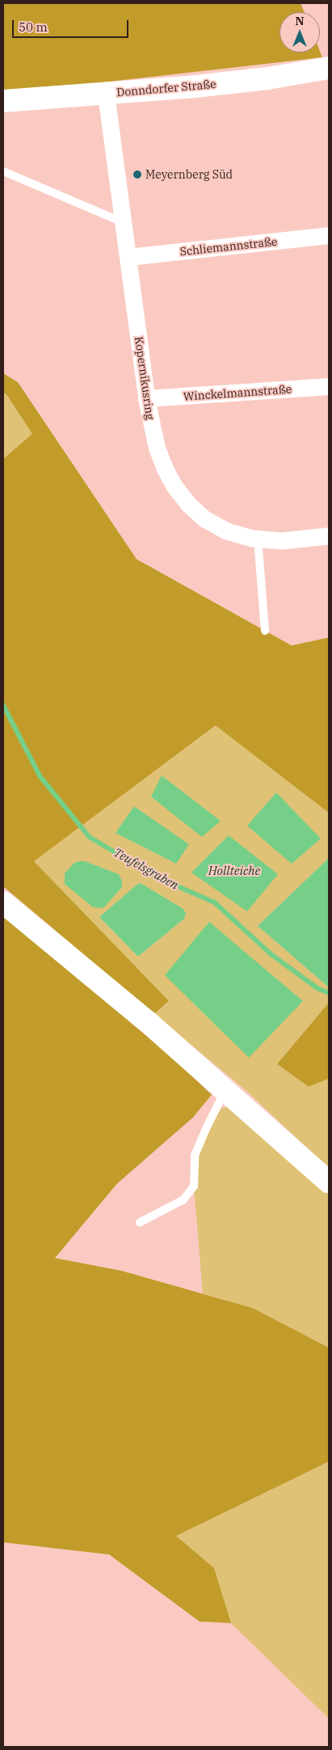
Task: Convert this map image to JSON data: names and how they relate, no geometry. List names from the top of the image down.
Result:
{
  "streets": {
    "main road": ["Donndorfer Straße"],
    "street": ["Schliemannstraße", "Kopernikusring", "Winckelmannstraße"]
  },
  "crossings": [
    ["Donndorfer Straße", "Kopernikusring"],
    ["Schliemannstraße", "Kopernikusring"],
    ["Kopernikusring", "Winckelmannstraße"]
  ],
  "water": ["Teufelsgraben", "Hollteiche"],
  "places": ["Meyernberg Süd"],
  "scale_bar": "50 m",
  "north": "top"
}
